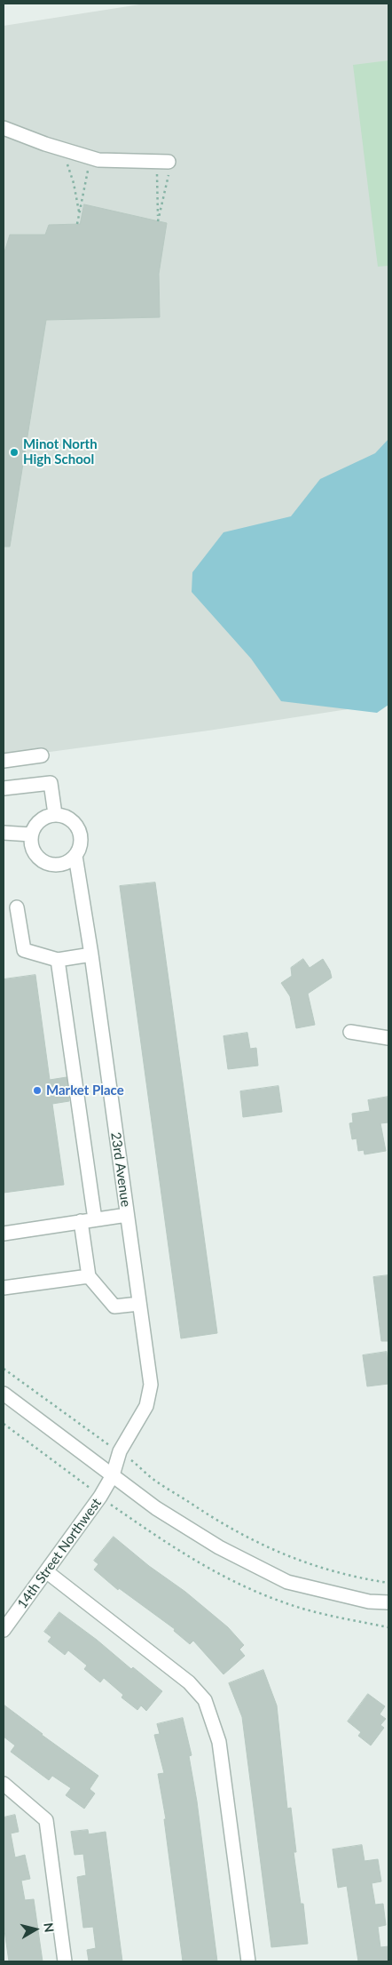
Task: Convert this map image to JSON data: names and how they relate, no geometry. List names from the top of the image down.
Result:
{
  "streets": {
    "street": ["23rd Avenue", "14th Street Northwest"]
  },
  "crossings": [
    ["23rd Avenue", "14th Street Northwest"]
  ],
  "places": ["Minot North High School", "Market Place"],
  "north": "right"
}
